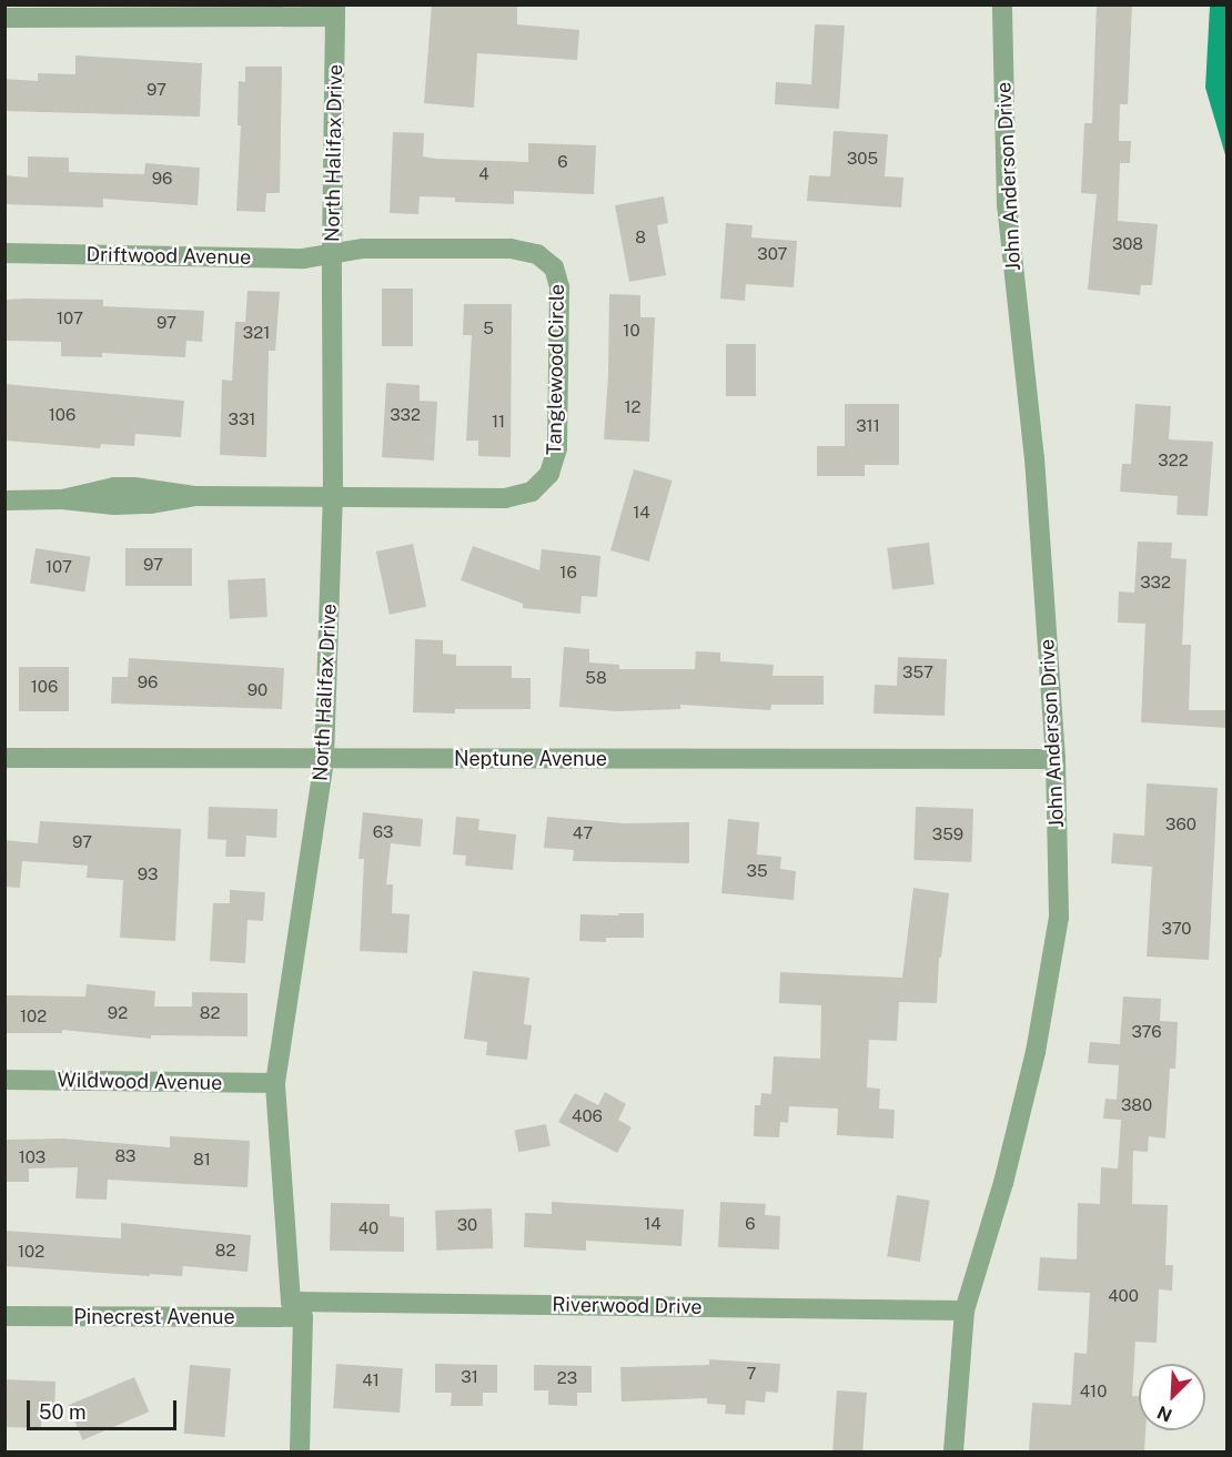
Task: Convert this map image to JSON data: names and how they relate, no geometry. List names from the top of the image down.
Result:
{
  "streets": {
    "street": [
      "North Halifax Drive",
      "John Anderson Drive",
      "Driftwood Avenue",
      "Tanglewood Circle",
      "Neptune Avenue",
      "Wildwood Avenue",
      "Riverwood Drive",
      "Pinecrest Avenue"
    ]
  },
  "crossings": [
    ["North Halifax Drive", "Driftwood Avenue"],
    ["North Halifax Drive", "Tanglewood Circle"],
    ["North Halifax Drive", "Neptune Avenue"],
    ["North Halifax Drive", "Wildwood Avenue"],
    ["North Halifax Drive", "Riverwood Drive"],
    ["John Anderson Drive", "Neptune Avenue"],
    ["John Anderson Drive", "Riverwood Drive"],
    ["Driftwood Avenue", "Tanglewood Circle"]
  ],
  "house_numbers": [
    "97",
    "305",
    "6",
    "4",
    "96",
    "8",
    "308",
    "307",
    "107",
    "97",
    "5",
    "10",
    "321",
    "12",
    "106",
    "332",
    "331",
    "11",
    "311",
    "322",
    "14",
    "97",
    "107",
    "16",
    "332",
    "357",
    "58",
    "96",
    "106",
    "90",
    "360",
    "63",
    "47",
    "359",
    "97",
    "35",
    "93",
    "370",
    "92",
    "82",
    "102",
    "376",
    "380",
    "406",
    "83",
    "103",
    "81",
    "14",
    "6",
    "30",
    "40",
    "82",
    "102",
    "400",
    "7",
    "31",
    "23",
    "41",
    "410"
  ],
  "scale_bar": "50 m",
  "north": "bottom left"
}
